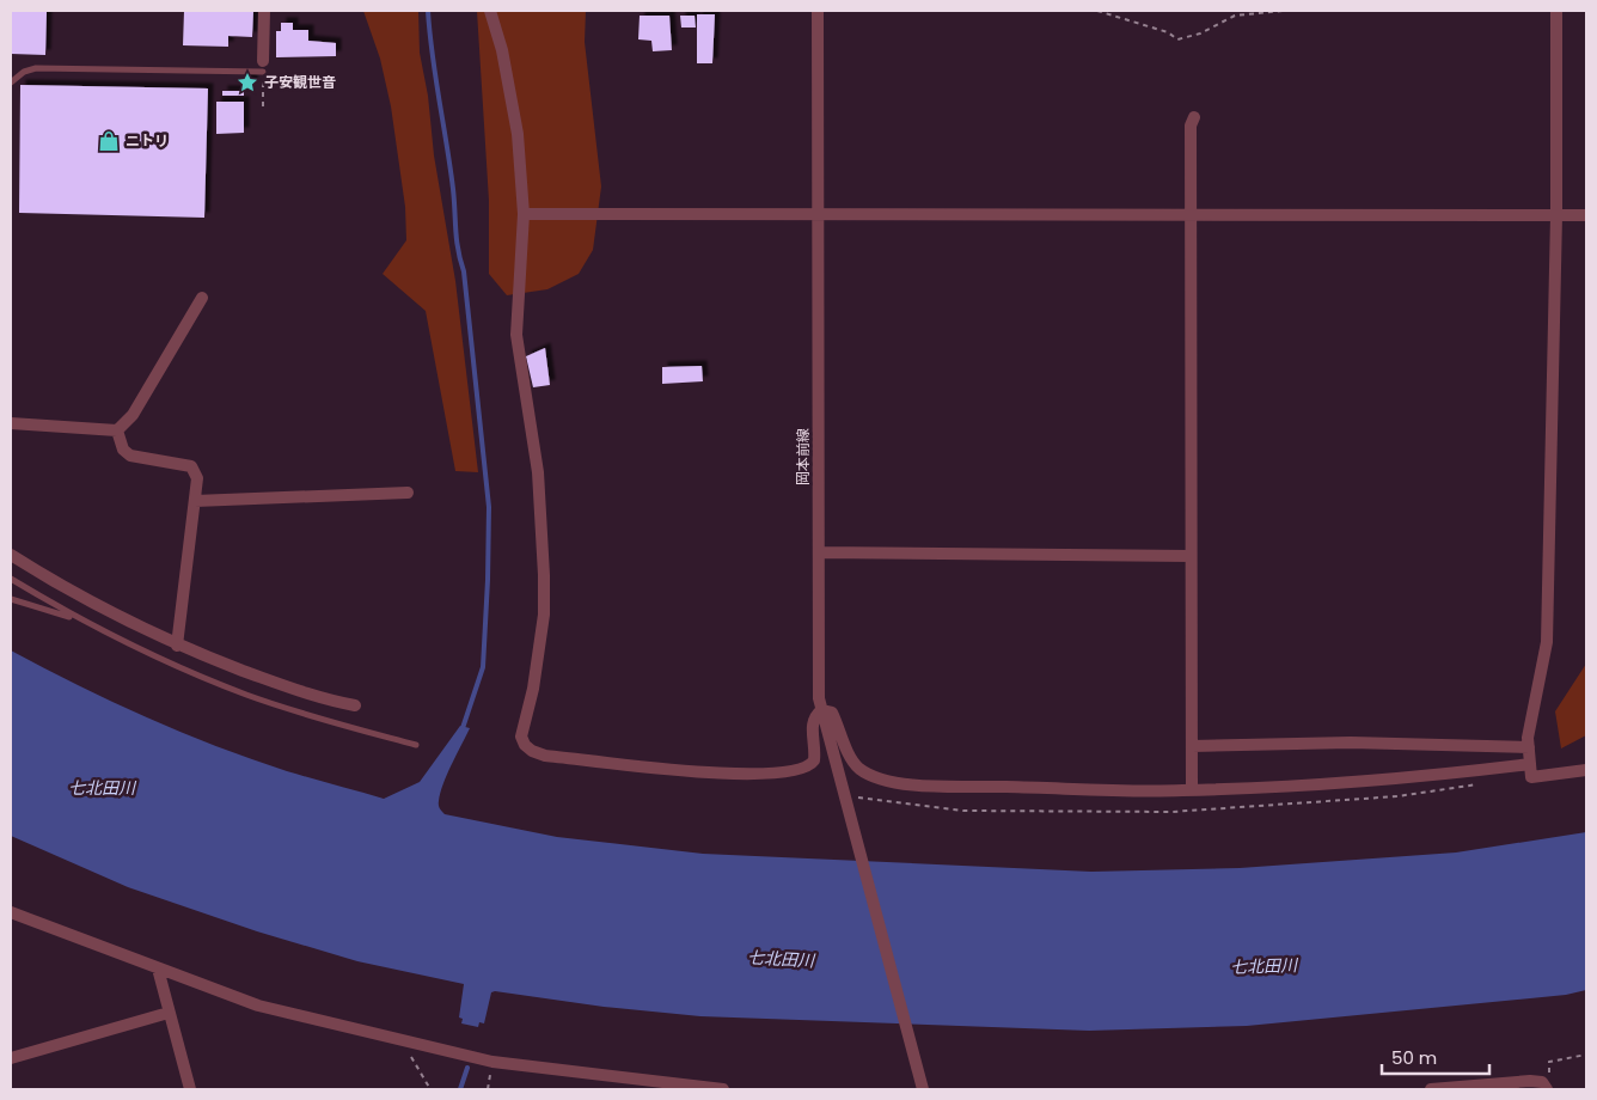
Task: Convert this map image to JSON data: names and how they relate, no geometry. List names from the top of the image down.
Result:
{
  "streets": {
    "street": ["岡本前線"]
  },
  "water": ["七北田川"],
  "places": {
    "place": ["子安観世音"],
    "shop": ["ニトリ"]
  },
  "scale_bar": "50 m"
}
